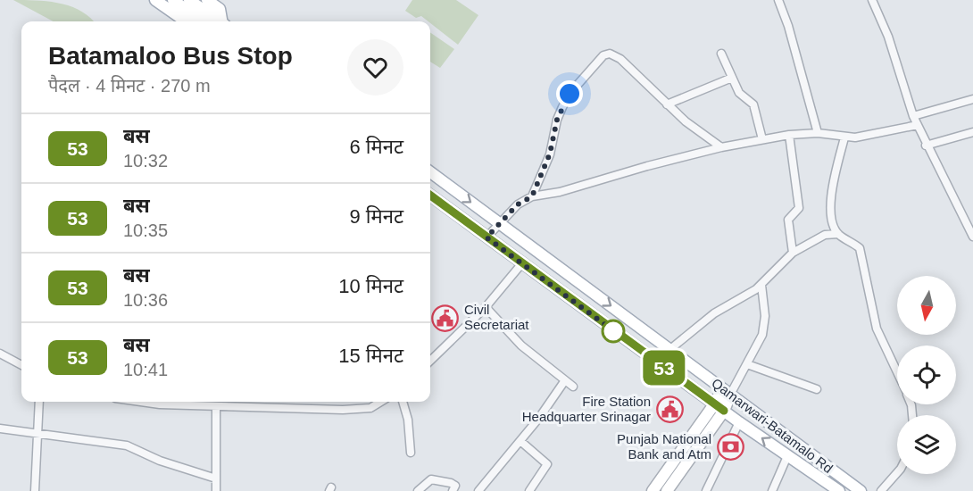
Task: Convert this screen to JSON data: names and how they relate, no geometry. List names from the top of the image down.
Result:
{
  "streets": {
    "main road": ["Qamarwari-Batamalo Rd"]
  },
  "places": {
    "public building": ["Civil Secretariat", "Fire Station Headquarter Srinagar"],
    "bank": ["Punjab National Bank and Atm"]
  },
  "lines": ["bus line 53"],
  "north": "bottom",
  "page": {
    "on_map": "53",
    "heading": ["Batamaloo Bus Stop", "पैदल · 4 मिनट · 270 m"],
    "list": [
      {
        "mark": "53",
        "name": "बस",
        "note": "10:32",
        "value": "6 मिनट"
      },
      {
        "mark": "53",
        "name": "बस",
        "note": "10:35",
        "value": "9 मिनट"
      },
      {
        "mark": "53",
        "name": "बस",
        "note": "10:36",
        "value": "10 मिनट"
      },
      {
        "mark": "53",
        "name": "बस",
        "note": "10:41",
        "value": "15 मिनट"
      }
    ]
  }
}
